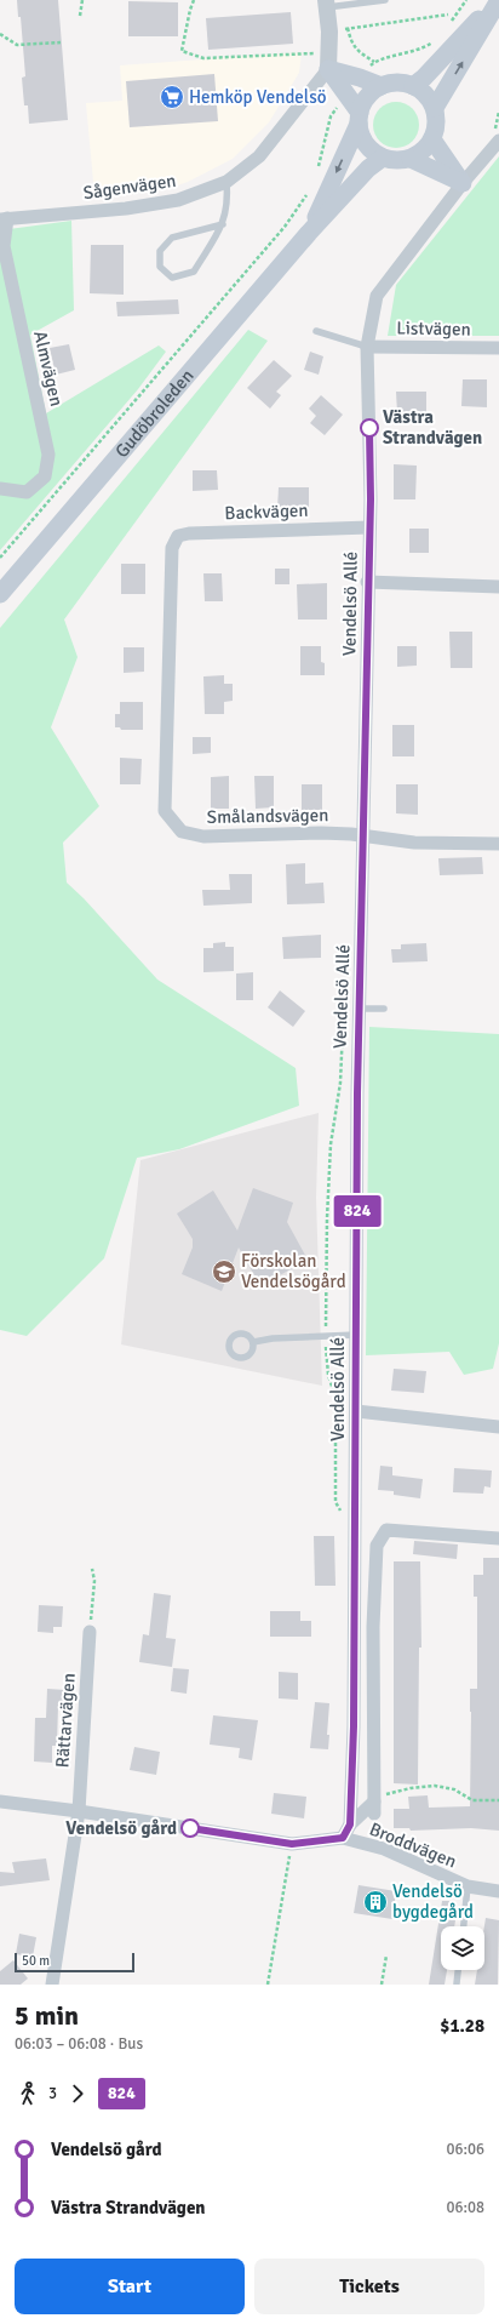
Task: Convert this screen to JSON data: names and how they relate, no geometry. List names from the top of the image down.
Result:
{
  "streets": {
    "main road": ["Gudöbroleden"],
    "street": [
      "Sågenvägen",
      "Listvägen",
      "Almvägen",
      "Backvägen",
      "Vendelsö Allé",
      "Smålandsvägen",
      "Rättarvägen",
      "Broddvägen"
    ]
  },
  "crossings": [
    ["Sågenvägen", "Almvägen"],
    ["Listvägen", "Vendelsö Allé"],
    ["Backvägen", "Vendelsö Allé"],
    ["Backvägen", "Smålandsvägen"],
    ["Vendelsö Allé", "Smålandsvägen"],
    ["Vendelsö Allé", "Broddvägen"]
  ],
  "places": {
    "supermarket": ["Hemköp Vendelsö"],
    "other": ["Västra Strandvägen", "Vendelsö gård"],
    "school or university": ["Förskolan Vendelsögård"],
    "building": ["Vendelsö bygdegård"]
  },
  "lines": ["bus line 824"],
  "scale_bar": "50 m",
  "page": {
    "on_map": "824",
    "scale": "50 m",
    "heading": ["5 min", "06:03 – 06:08 · Bus", "$1.28"],
    "legs": ["3", "824"],
    "list": [
      {
        "name": "Vendelsö gård",
        "value": "06:06"
      },
      {
        "name": "Västra Strandvägen",
        "value": "06:08"
      }
    ],
    "buttons": ["Start", "Tickets"]
  }
}
